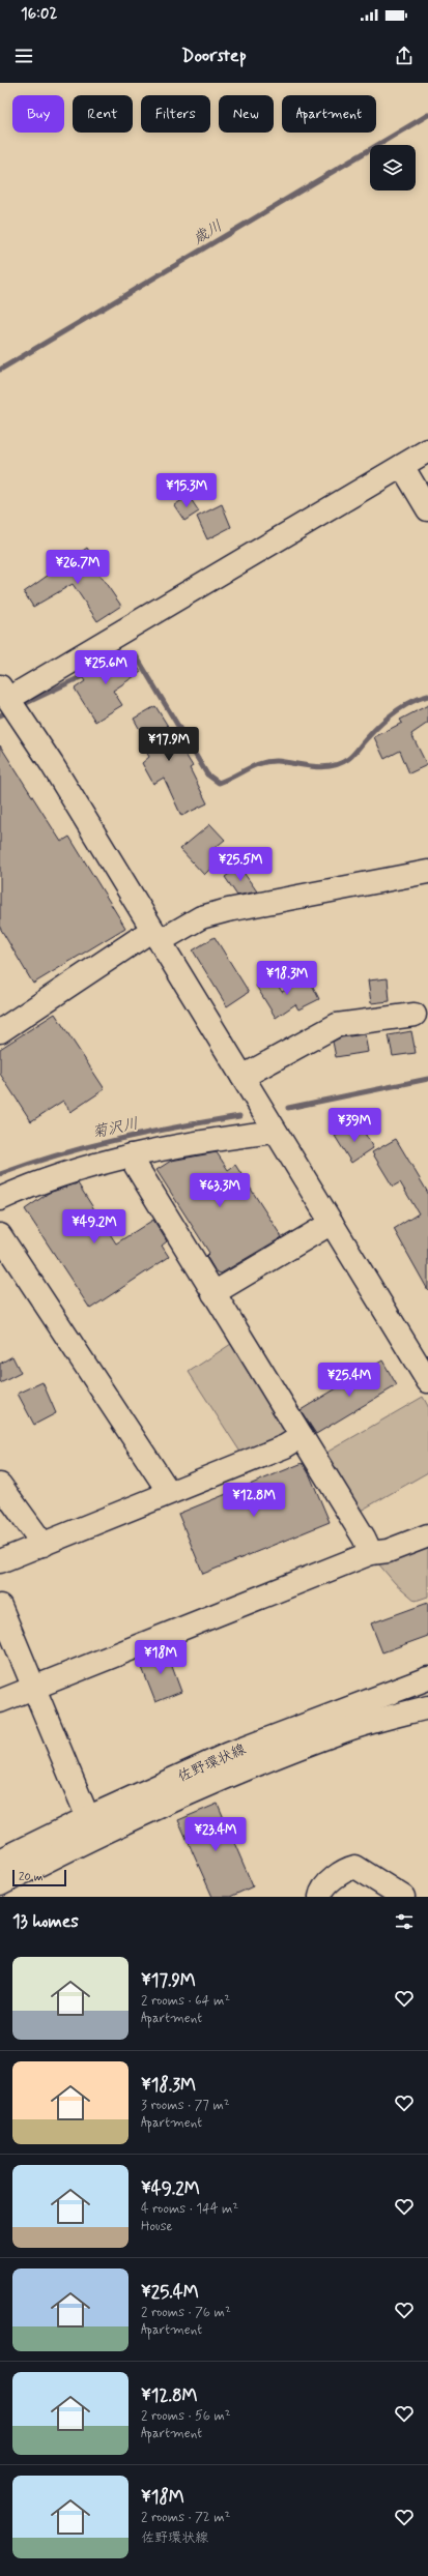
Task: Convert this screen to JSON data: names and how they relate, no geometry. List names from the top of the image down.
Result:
{
  "streets": {
    "street": ["佐野環状線"]
  },
  "water": ["歳川", "菊沢川"],
  "scale_bar": "20 m",
  "page": {
    "status": "16:02",
    "header": "Doorstep",
    "chip": [
      "Buy",
      "Rent",
      "Filters",
      "New",
      "Apartment"
    ],
    "price": [
      "¥15.3M",
      "¥26.7M",
      "¥25.6M",
      "¥17.9M",
      "¥25.5M",
      "¥18.3M",
      "¥39M",
      "¥63.3M",
      "¥49.2M",
      "¥25.4M",
      "¥12.8M",
      "¥18M",
      "¥23.4M"
    ],
    "scale": "20 m",
    "heading": "13 homes",
    "list": [
      {
        "name": "¥17.9M",
        "note": "2 rooms · 64 m² · Apartment"
      },
      {
        "name": "¥18.3M",
        "note": "3 rooms · 77 m² · Apartment"
      },
      {
        "name": "¥49.2M",
        "note": "4 rooms · 144 m² · House"
      },
      {
        "name": "¥25.4M",
        "note": "2 rooms · 76 m² · Apartment"
      },
      {
        "name": "¥12.8M",
        "note": "2 rooms · 56 m² · Apartment"
      },
      {
        "name": "¥18M",
        "note": "2 rooms · 72 m² · 佐野環状線"
      }
    ]
  }
}
